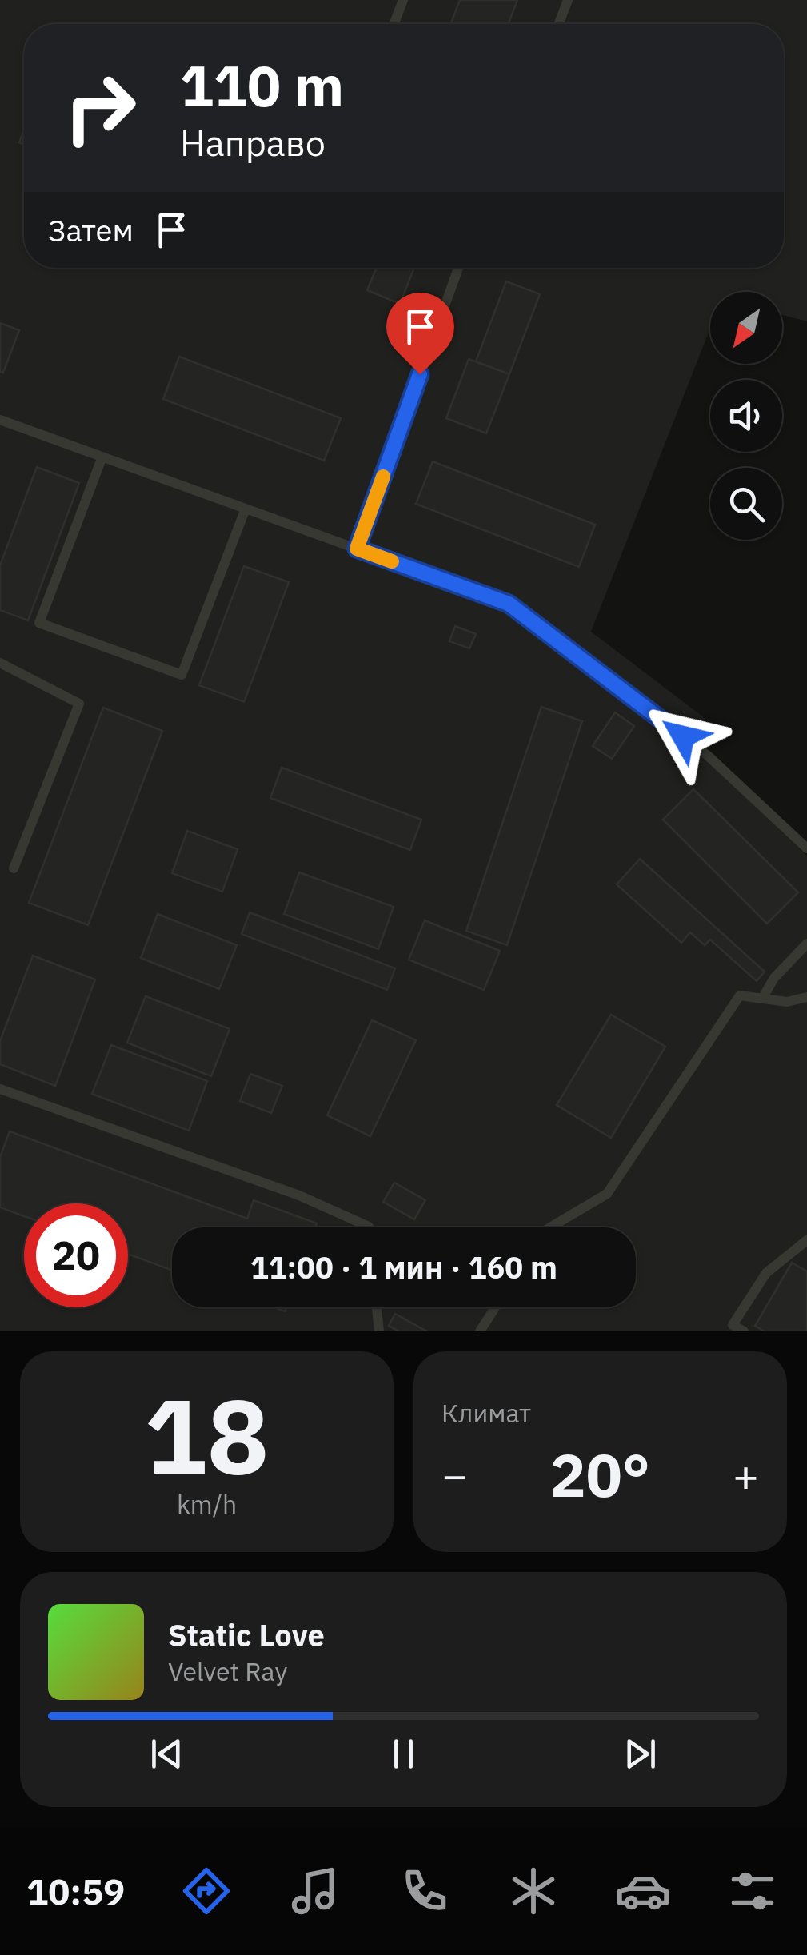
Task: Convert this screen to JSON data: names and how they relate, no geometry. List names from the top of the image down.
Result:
{
  "north": "bottom left",
  "page": {
    "turn": ["110 m", "Направо"],
    "then": "Затем",
    "limit": "20",
    "trip": "11:00 · 1 мин · 160 m",
    "tile": [
      ["18", "km/h"],
      "Климат"
    ],
    "heat": ["−", "20°", "+"],
    "song": ["Static Love", "Velvet Ray"],
    "tabs": "10:59"
  }
}
